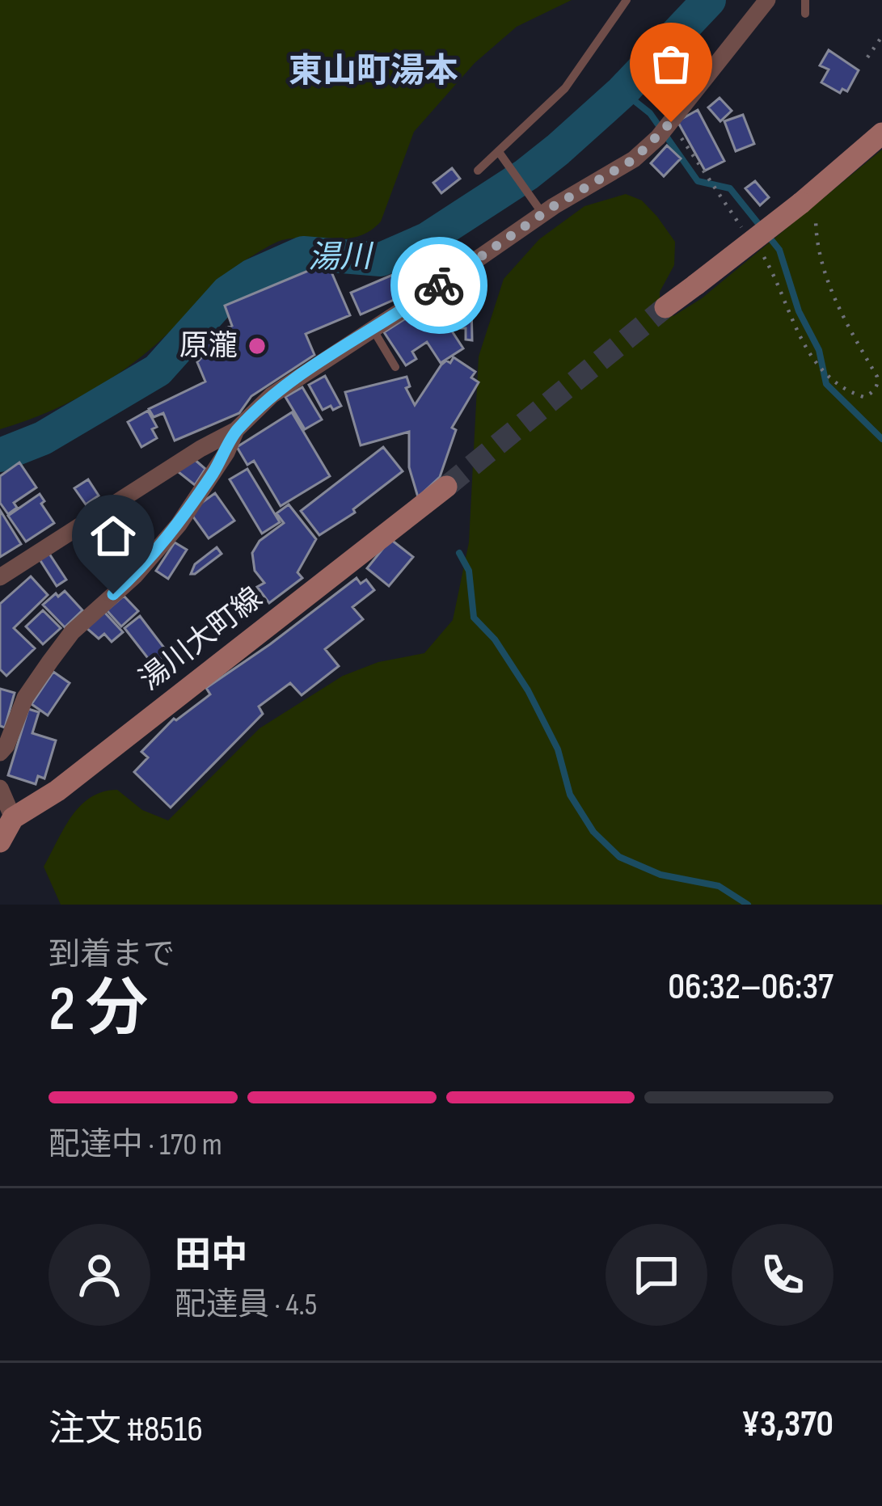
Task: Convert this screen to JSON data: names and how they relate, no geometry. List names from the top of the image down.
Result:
{
  "streets": {
    "main road": ["湯川大町線"]
  },
  "districts": ["東山町湯本"],
  "water": ["湯川"],
  "places": ["原瀧"],
  "page": {
    "heading": ["2 分", "到着まで", "06:32–06:37"],
    "panel": [
      "田中",
      "配達員 · 4.5",
      "注文 #8516",
      "¥3,370"
    ],
    "bar": "配達中 · 170 m"
  }
}
